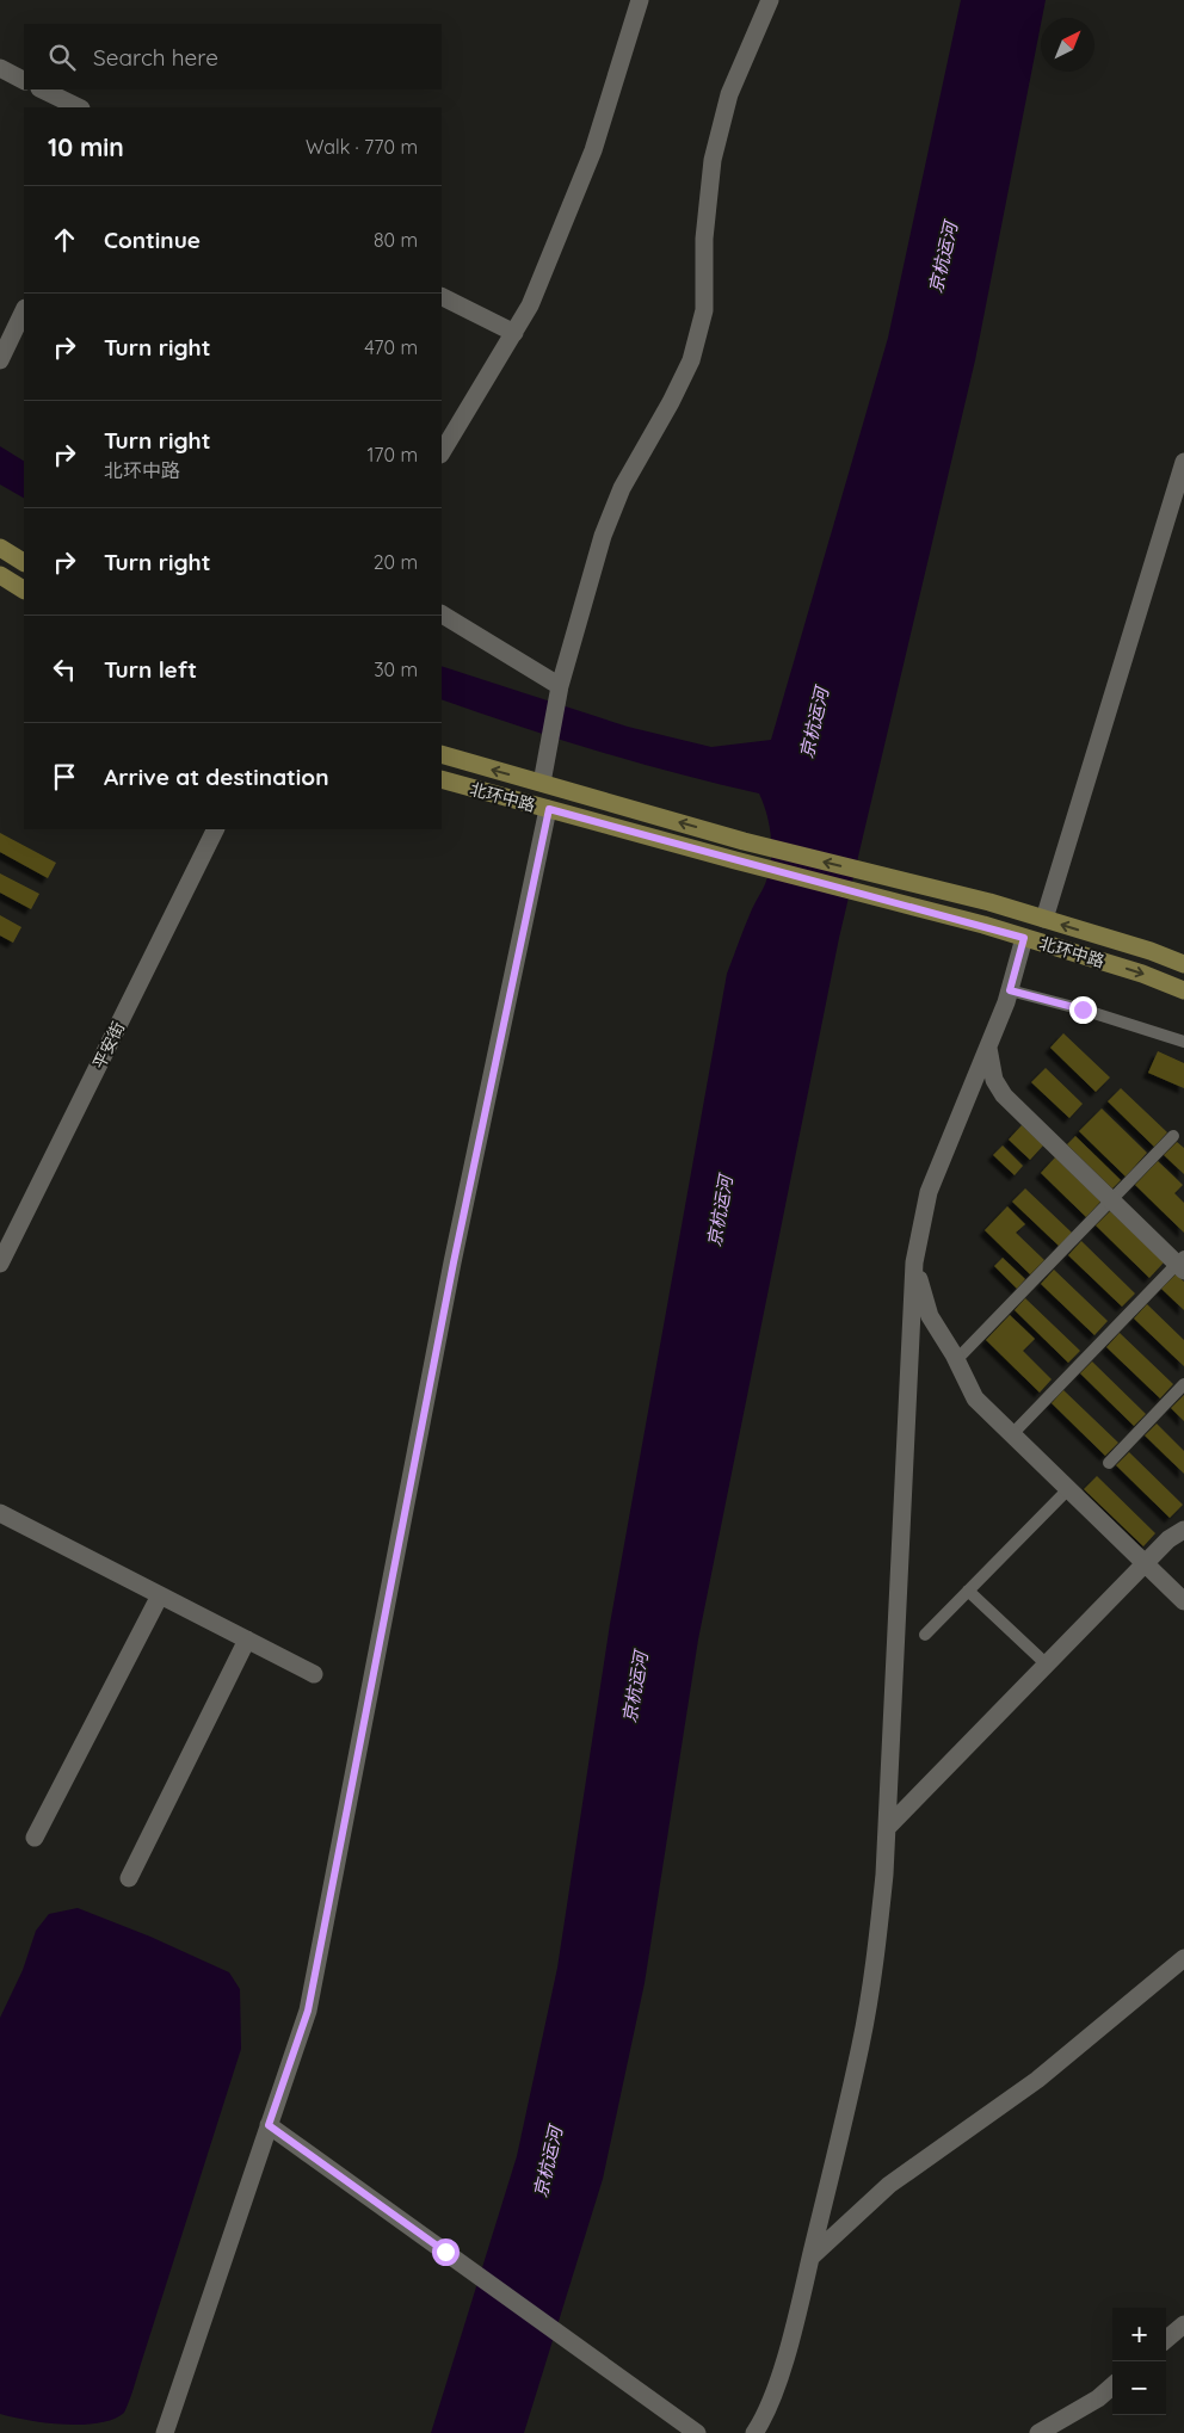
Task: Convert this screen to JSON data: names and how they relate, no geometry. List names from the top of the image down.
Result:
{
  "streets": {
    "main road": ["北环中路"],
    "street": ["平安街"]
  },
  "water": ["京杭运河"],
  "north": "top right",
  "page": {
    "search": "Search here",
    "heading": ["10 min", "Walk · 770 m"],
    "list": [
      ["Continue", "80 m"],
      ["Turn right", "470 m"],
      ["Turn right", "北环中路", "170 m"],
      ["Turn right", "20 m"],
      ["Turn left", "30 m"],
      "Arrive at destination"
    ],
    "map_buttons": ["+", "−"]
  }
}
